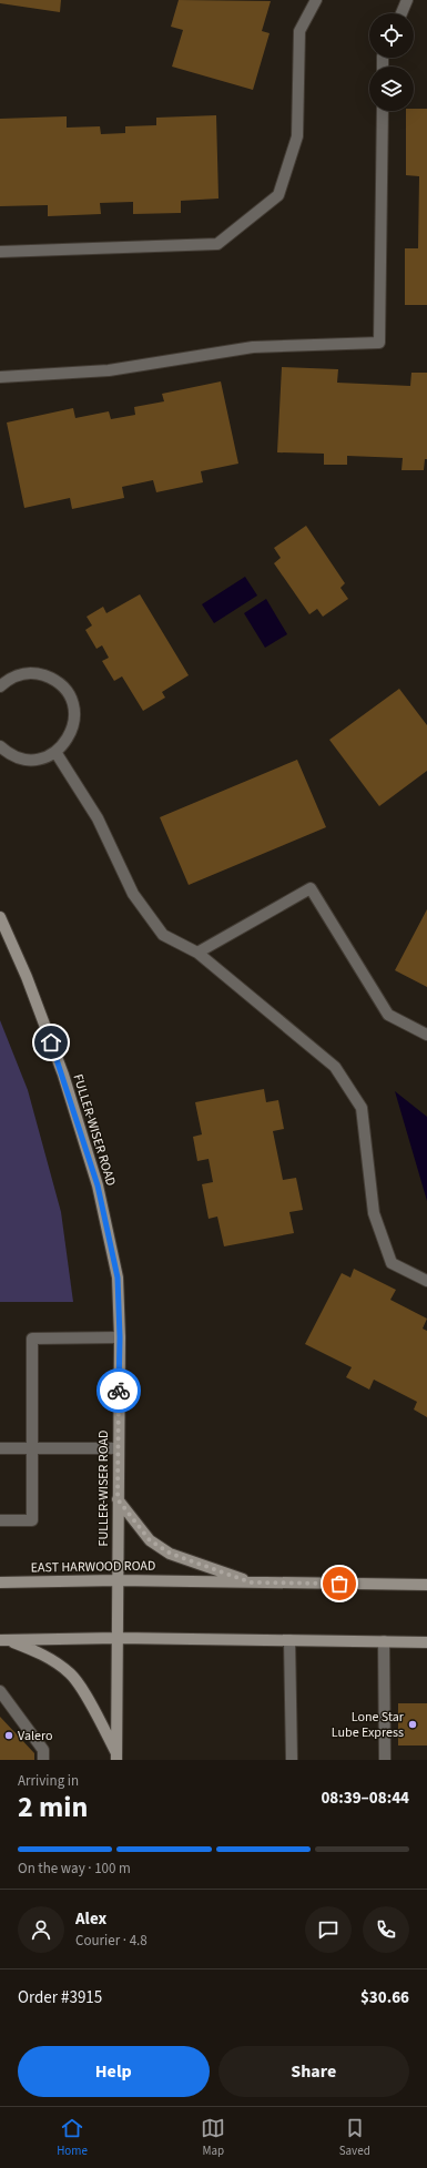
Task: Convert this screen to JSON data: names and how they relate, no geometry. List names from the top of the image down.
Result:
{
  "streets": {
    "main road": ["FULLER-WISER ROAD", "EAST HARWOOD ROAD"]
  },
  "crossings": [
    ["FULLER-WISER ROAD", "EAST HARWOOD ROAD"]
  ],
  "places": ["Lone Star Lube Express", "Valero"],
  "page": {
    "heading": ["2 min", "Arriving in", "08:39–08:44"],
    "panel": [
      "Alex",
      "Courier · 4.8",
      "Order #3915",
      "$30.66"
    ],
    "bar": "On the way · 100 m",
    "buttons": ["Help", "Share"],
    "tabs": ["Home", "Map", "Saved"]
  }
}
